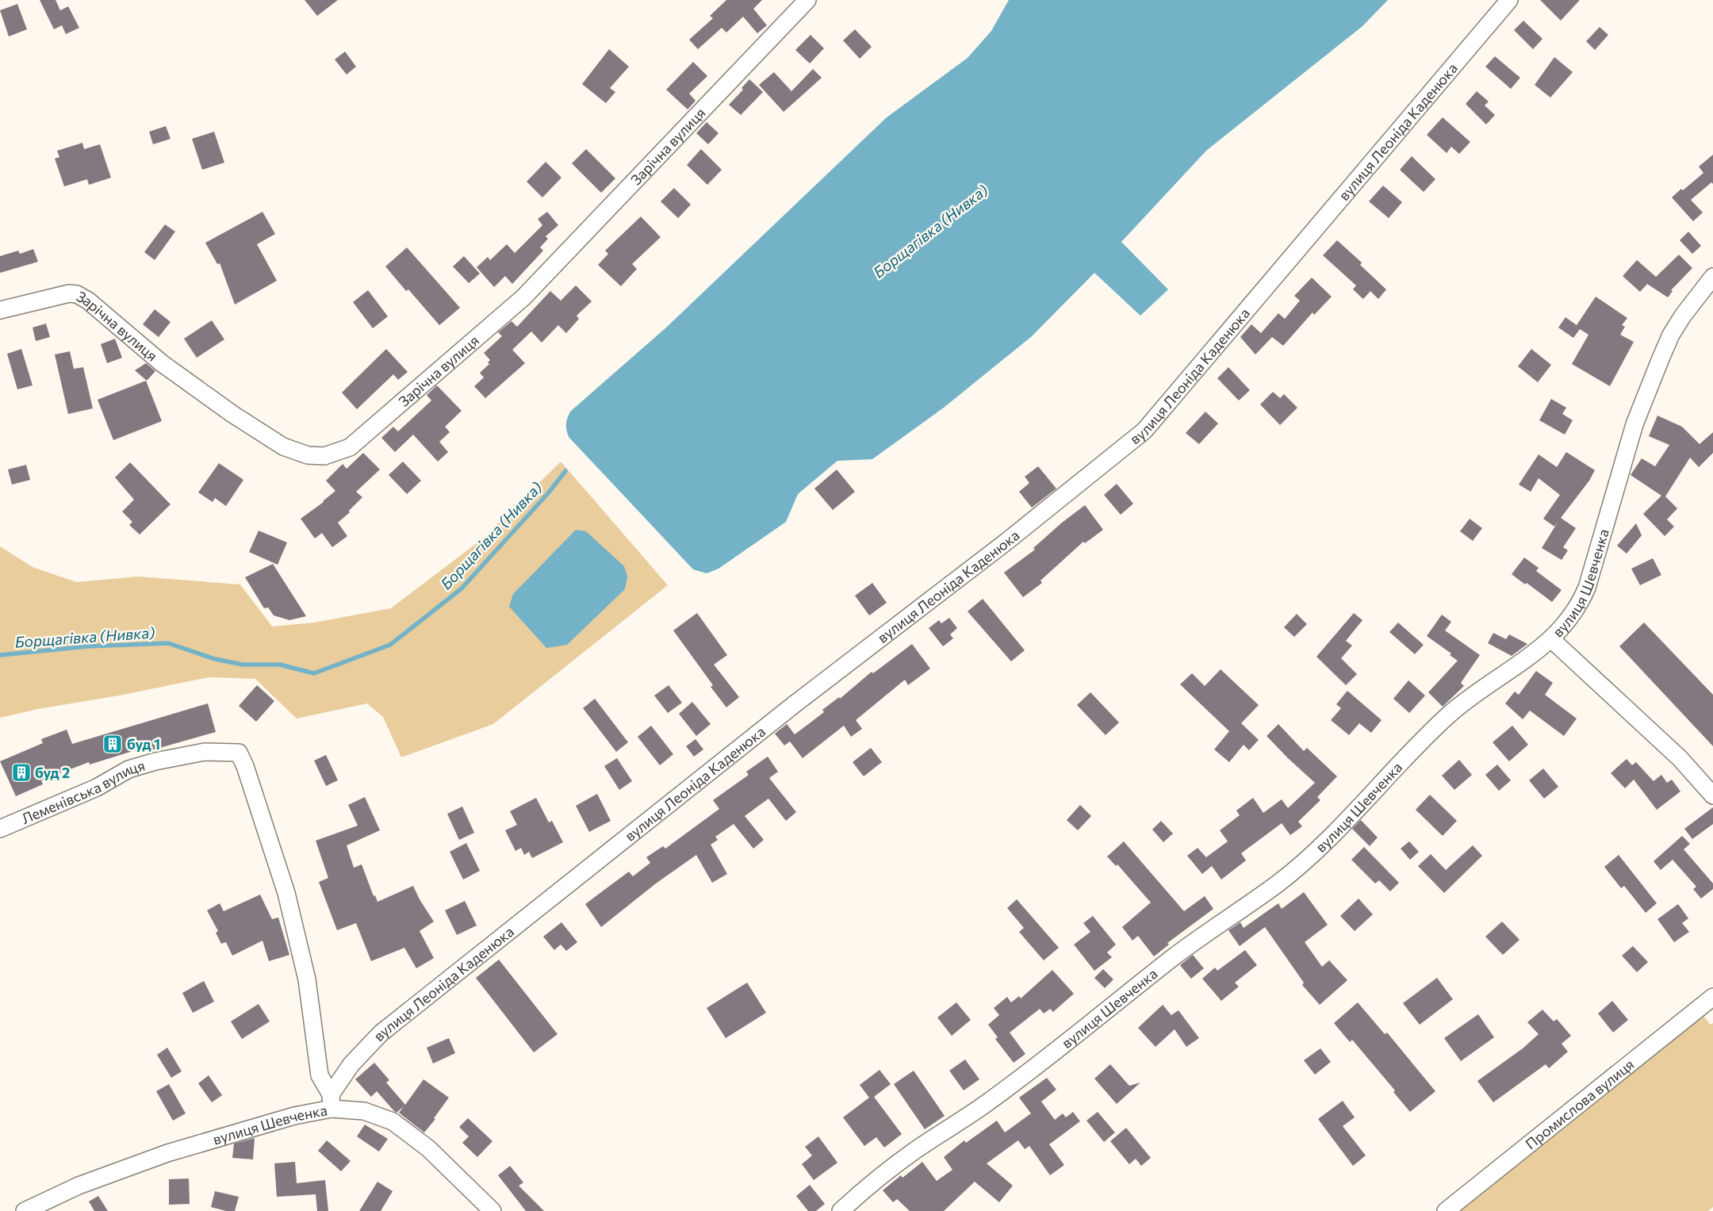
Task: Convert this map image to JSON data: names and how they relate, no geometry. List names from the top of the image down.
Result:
{
  "streets": {
    "street": [
      "вулиця Леоніда Каденюка",
      "Зарічна вулиця",
      "вулиця Шевченка",
      "Леменівська вулиця",
      "Промислова вулиця"
    ]
  },
  "crossings": [
    ["вулиця Леоніда Каденюка", "вулиця Шевченка"],
    ["вулиця Леоніда Каденюка", "Леменівська вулиця"],
    ["вулиця Шевченка", "Леменівська вулиця"]
  ],
  "water": ["Борщагівка (Нивка)"],
  "places": {
    "building": ["буд 1", "буд 2"]
  }
}
